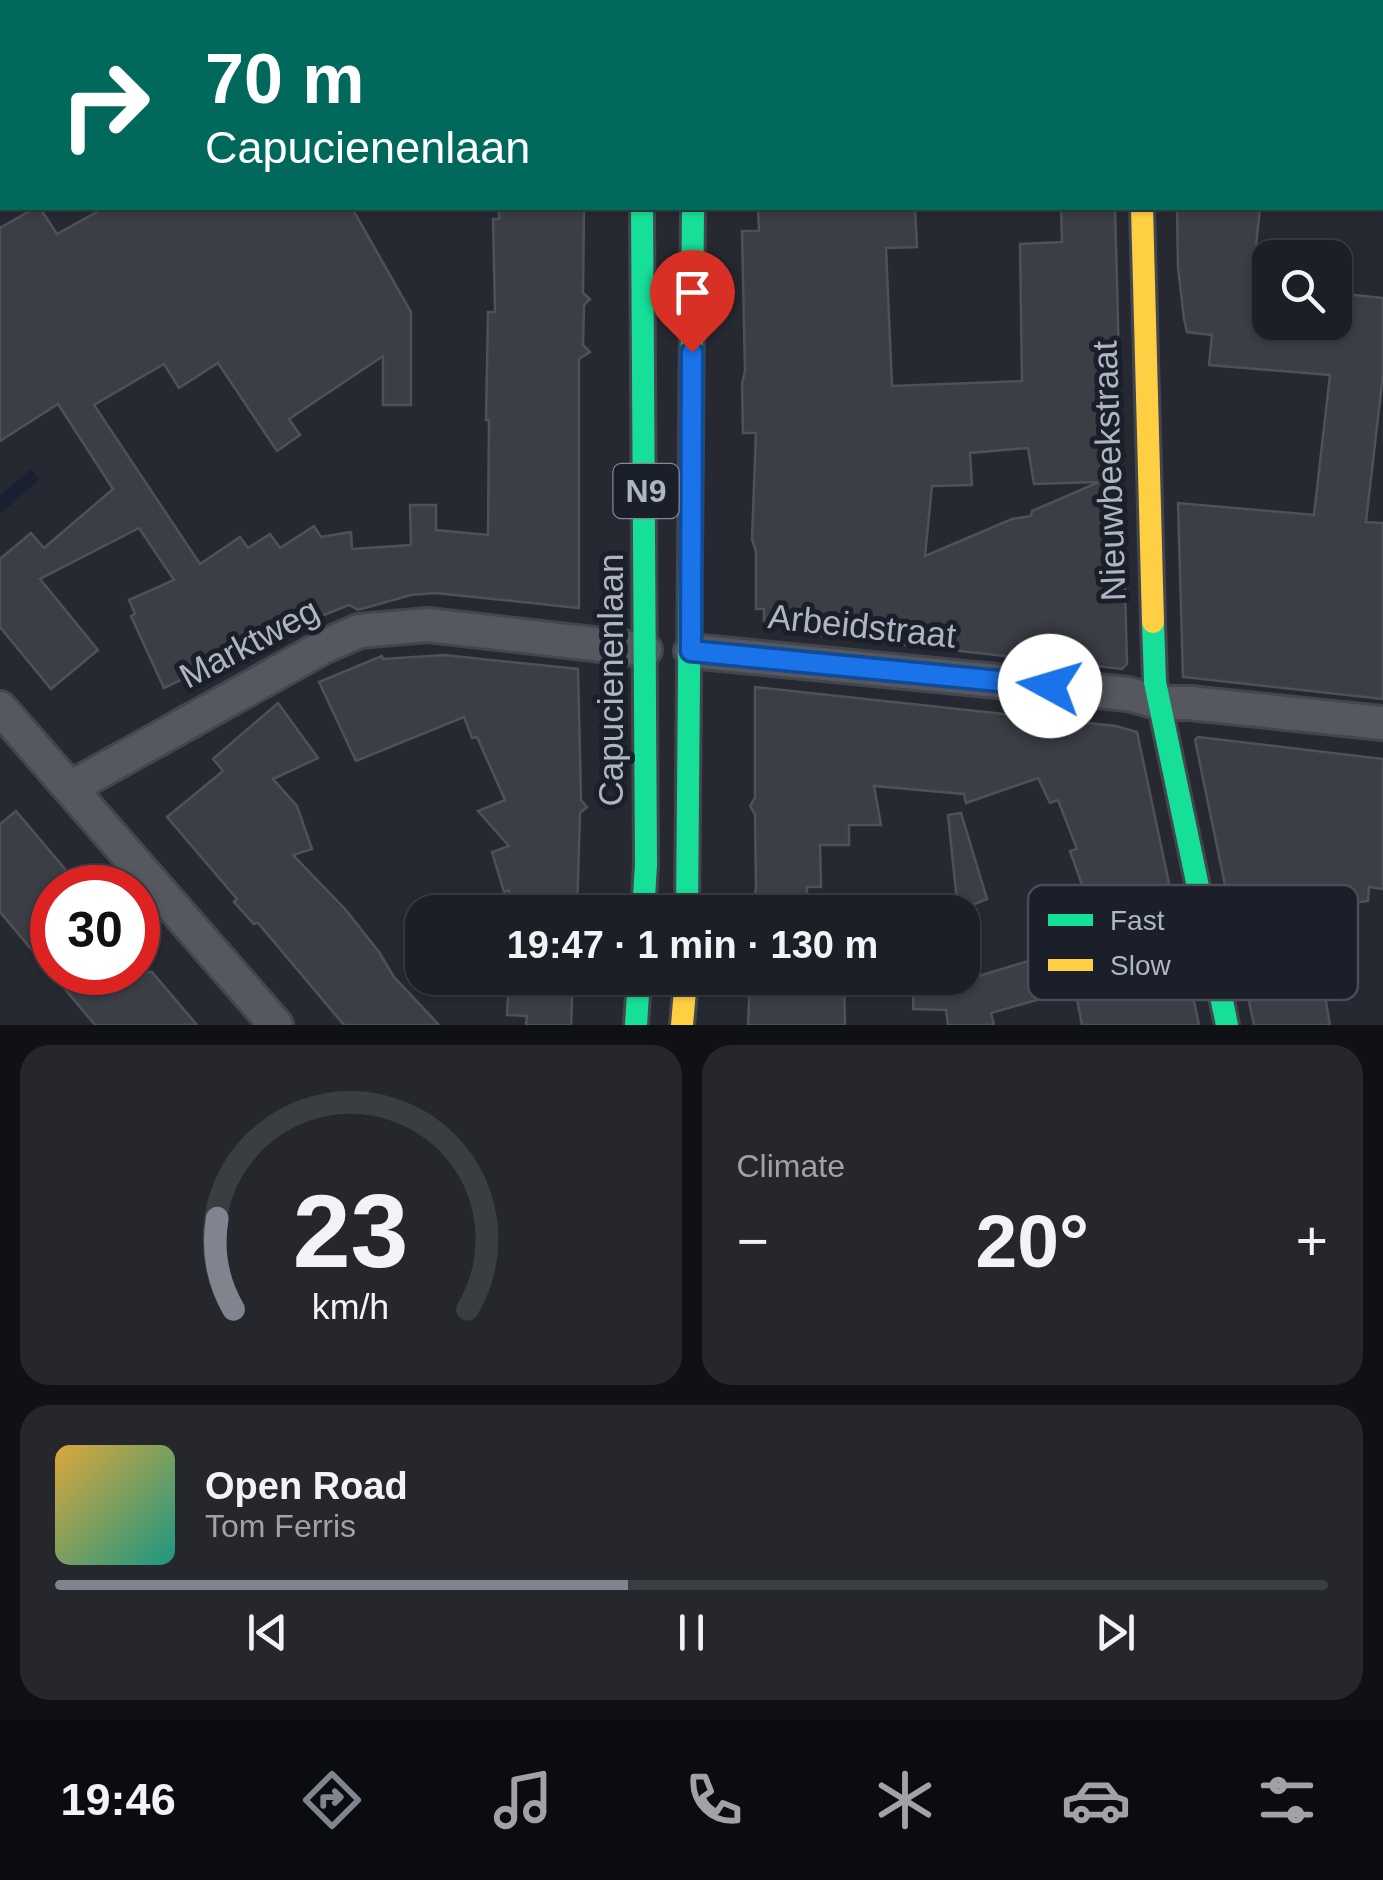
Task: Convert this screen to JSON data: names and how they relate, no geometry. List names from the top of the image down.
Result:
{
  "streets": {
    "main road": ["Nieuwbeekstraat", "N9", "Capucienenlaan"],
    "street": ["Arbeidstraat", "Marktweg"]
  },
  "crossings": [
    ["Nieuwbeekstraat", "Arbeidstraat"],
    ["N9", "Arbeidstraat"],
    ["Marktweg", "Capucienenlaan"]
  ],
  "legend": ["Fast", "Slow"],
  "page": {
    "turn": ["70 m", "Capucienenlaan"],
    "limit": "30",
    "trip": "19:47 · 1 min · 130 m",
    "tile": "Climate",
    "heat": ["−", "20°", "+"],
    "song": ["Open Road", "Tom Ferris"],
    "tabs": "19:46",
    "gauge": ["23", "km/h"]
  }
}
